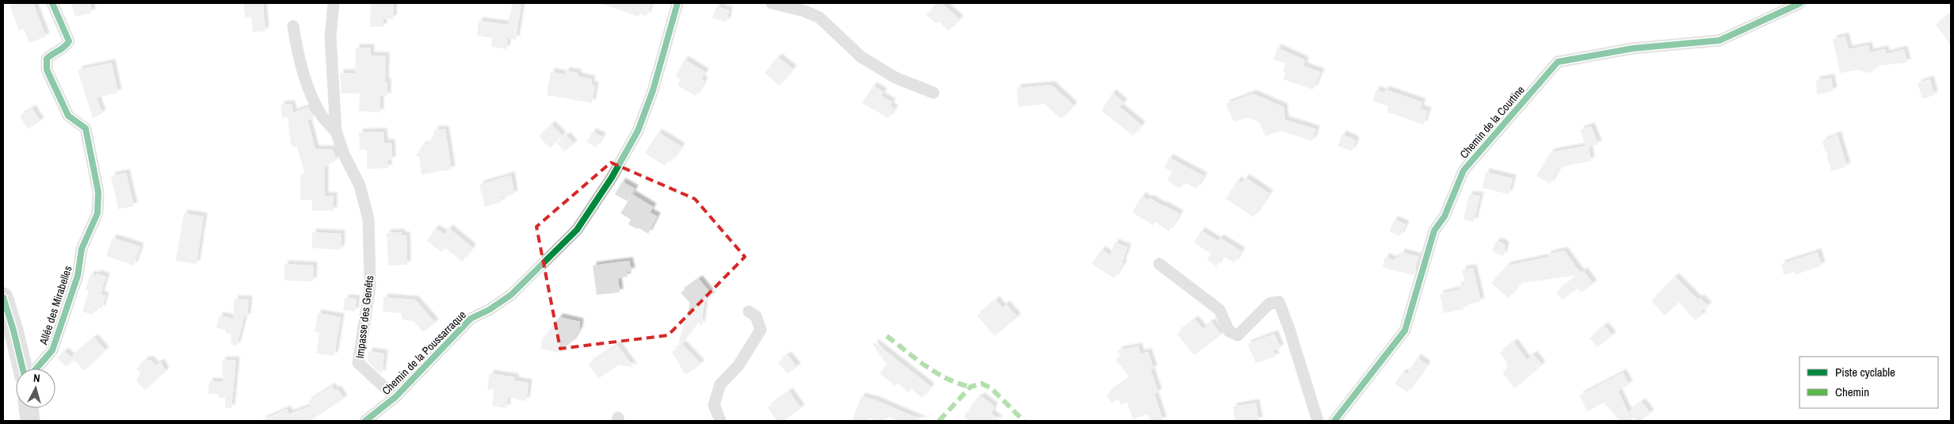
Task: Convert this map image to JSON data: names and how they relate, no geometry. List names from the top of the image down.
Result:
{
  "streets": {
    "street": [
      "Chemin de la Courtine",
      "Allée des Mirabelles",
      "Impasse des Genêts",
      "Chemin de la Poussarraque"
    ]
  },
  "crossings": [
    ["Impasse des Genêts", "Chemin de la Poussarraque"]
  ],
  "legend": ["Piste cyclable", "Chemin"],
  "north": "top"
}
